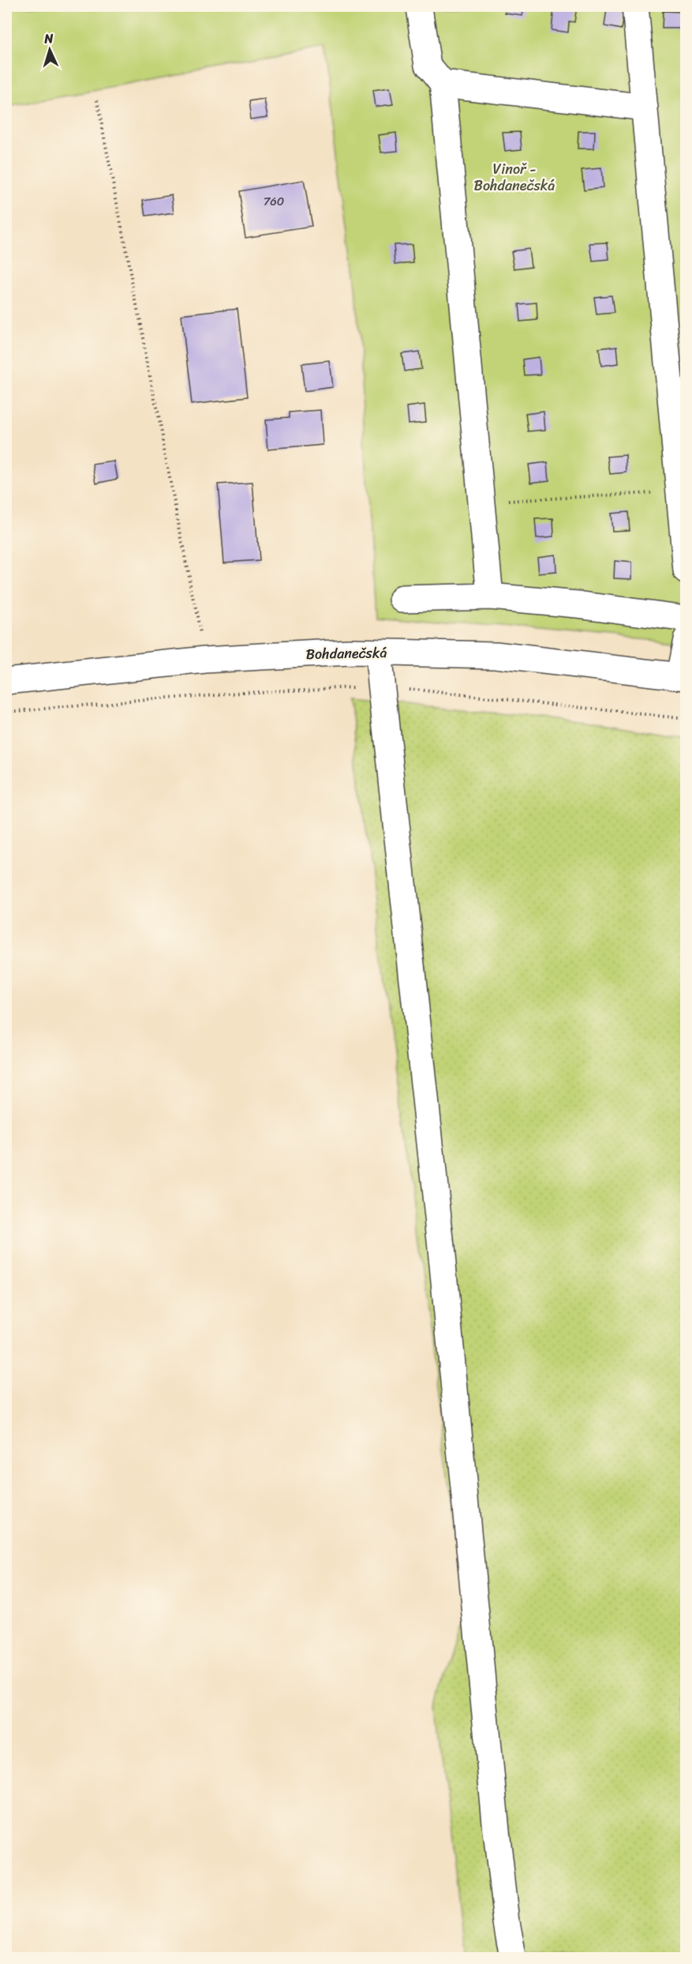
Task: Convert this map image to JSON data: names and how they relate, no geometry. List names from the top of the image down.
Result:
{
  "streets": {
    "street": ["Bohdanečská"]
  },
  "parks": ["Vinoř - Bohdanečská"],
  "house_numbers": ["760"],
  "north": "top"
}
